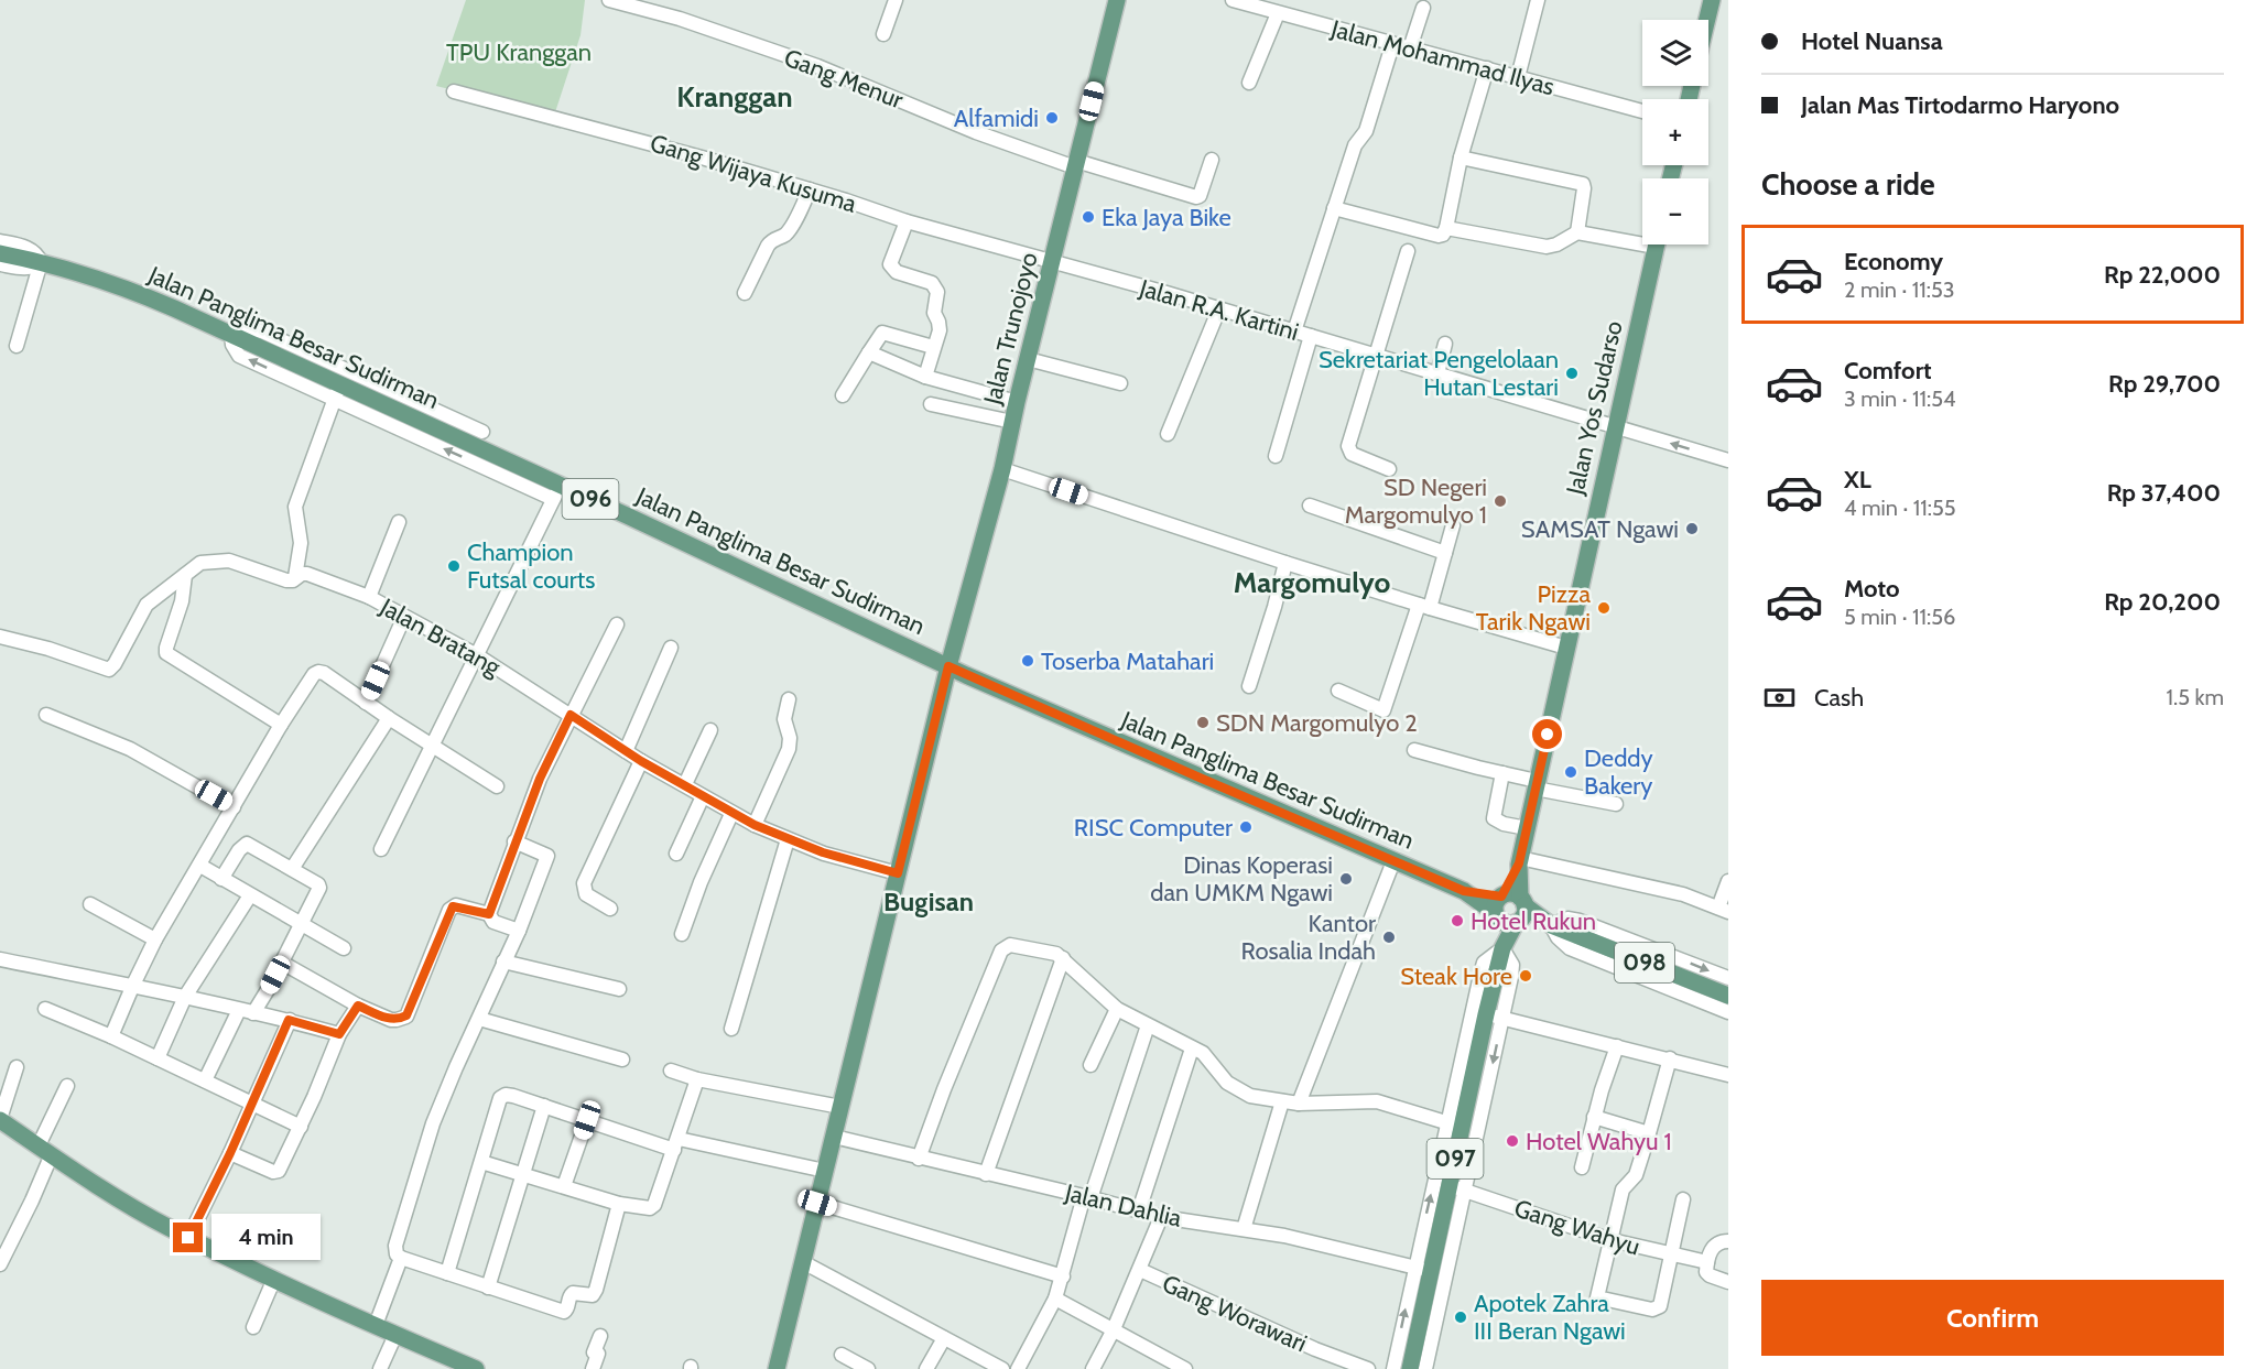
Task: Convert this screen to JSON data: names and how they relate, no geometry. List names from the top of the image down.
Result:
{
  "streets": {
    "main road": [
      "Jalan Trunojoyo",
      "Jalan Panglima Besar Sudirman",
      "Jalan Yos Sudarso",
      "096",
      "098",
      "097"
    ],
    "street": [
      "Jalan Mohammad Ilyas",
      "Gang Menur",
      "Gang Wijaya Kusuma",
      "Jalan R.A. Kartini",
      "Jalan Bratang",
      "Jalan Dahlia",
      "Gang Wahyu",
      "Gang Worawari"
    ]
  },
  "crossings": [
    ["Gang Menur", "Jalan Trunojoyo"],
    ["Gang Wijaya Kusuma", "Jalan R.A. Kartini"],
    ["Gang Wijaya Kusuma", "Jalan Trunojoyo"],
    ["Jalan R.A. Kartini", "Jalan Trunojoyo"],
    ["Jalan R.A. Kartini", "Jalan Yos Sudarso"],
    ["Jalan Trunojoyo", "Jalan Panglima Besar Sudirman"],
    ["Jalan Trunojoyo", "Jalan Bratang"],
    ["Jalan Trunojoyo", "Jalan Dahlia"],
    ["Jalan Panglima Besar Sudirman", "Jalan Yos Sudarso"],
    ["Jalan Panglima Besar Sudirman", "098"],
    ["Jalan Panglima Besar Sudirman", "097"],
    ["Jalan Yos Sudarso", "098"],
    ["098", "097"],
    ["097", "Jalan Dahlia"],
    ["097", "Gang Wahyu"]
  ],
  "districts": ["Kranggan", "Margomulyo", "Bugisan"],
  "parks": ["TPU Kranggan"],
  "places": [
    "Alfamidi",
    "Eka Jaya Bike",
    "Sekretariat Pengelolaan Hutan Lestari",
    "SD Negeri Margomulyo 1",
    "SAMSAT Ngawi",
    "Champion Futsal courts",
    "Pizza Tarik Ngawi",
    "Toserba Matahari",
    "SDN Margomulyo 2",
    "Deddy Bakery",
    "RISC Computer",
    "Dinas Koperasi dan UMKM Ngawi",
    "Hotel Rukun",
    "Kantor Rosalia Indah",
    "Steak Hore",
    "Hotel Wahyu 1",
    "Apotek Zahra III Beran Ngawi"
  ],
  "page": {
    "banner": ["Hotel Nuansa", "Jalan Mas Tirtodarmo Haryono"],
    "map_buttons": ["+", "−"],
    "heading": "Choose a ride",
    "list": [
      {
        "name": "Economy",
        "note": "2 min · 11:53",
        "value": "Rp 22,000"
      },
      {
        "name": "Comfort",
        "note": "3 min · 11:54",
        "value": "Rp 29,700"
      },
      {
        "name": "XL",
        "note": "4 min · 11:55",
        "value": "Rp 37,400"
      },
      {
        "name": "Moto",
        "note": "5 min · 11:56",
        "value": "Rp 20,200"
      }
    ],
    "pay": ["Cash", "1.5 km"],
    "bubble": "4 min",
    "buttons": "Confirm"
  }
}
